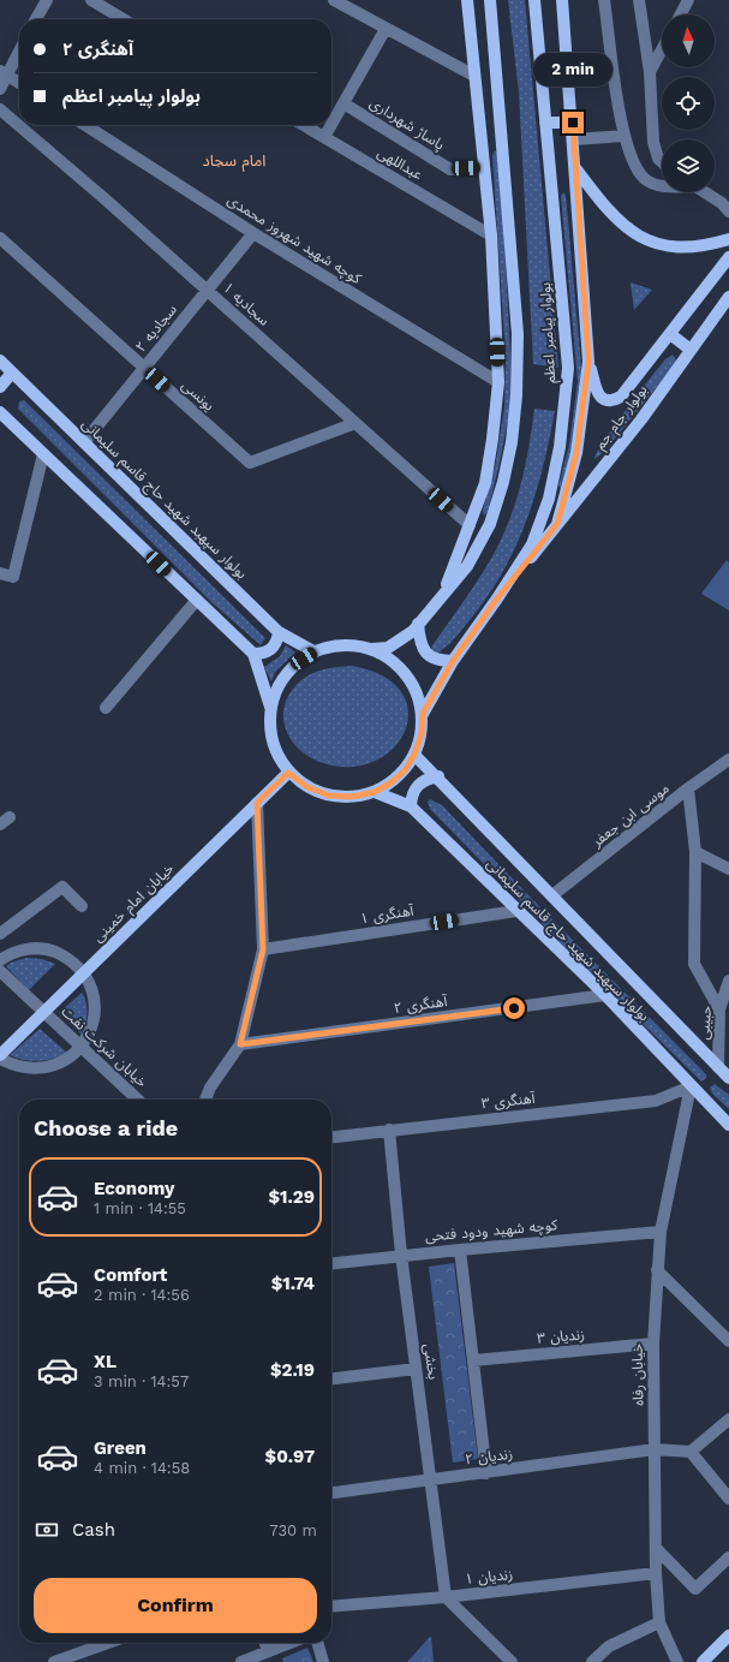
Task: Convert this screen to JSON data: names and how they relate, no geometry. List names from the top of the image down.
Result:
{
  "streets": {
    "main road": [
      "بولوار پیامبر اعظم",
      "بولوار جام جم",
      "بولوار سپهبد شهید حاج قاسم سلیمانی",
      "خیابان امام خمینی"
    ],
    "street": [
      "پاساژ شهرداری",
      "عبداللهی",
      "کوچه شهید شهروز محمدی",
      "سجادیه ۱",
      "سجادیه ۲",
      "یونسی",
      "موسی ابن جعفر",
      "آهنگری ۱",
      "آهنگری ۲",
      "حبیبی",
      "خیابان شرکت نفت",
      "آهنگری ۳",
      "کوچه شهید ودود فتحی",
      "زندیان ۳",
      "بخشی",
      "خیابان رفاه",
      "زندیان ۲",
      "زندیان ۱"
    ]
  },
  "crossings": [
    ["پاساژ شهرداری", "بولوار پیامبر اعظم"],
    ["عبداللهی", "بولوار پیامبر اعظم"],
    ["کوچه شهید شهروز محمدی", "سجادیه ۲"],
    ["کوچه شهید شهروز محمدی", "بولوار پیامبر اعظم"],
    ["سجادیه ۱", "سجادیه ۲"],
    ["سجادیه ۱", "بولوار پیامبر اعظم"],
    ["سجادیه ۱", "یونسی"],
    ["سجادیه ۲", "یونسی"],
    ["سجادیه ۲", "بولوار سپهبد شهید حاج قاسم سلیمانی"],
    ["بولوار پیامبر اعظم", "بولوار جام جم"],
    ["بولوار پیامبر اعظم", "بولوار سپهبد شهید حاج قاسم سلیمانی"],
    ["بولوار پیامبر اعظم", "خیابان امام خمینی"],
    ["بولوار سپهبد شهید حاج قاسم سلیمانی", "موسی ابن جعفر"],
    ["بولوار سپهبد شهید حاج قاسم سلیمانی", "خیابان امام خمینی"],
    ["بولوار سپهبد شهید حاج قاسم سلیمانی", "آهنگری ۱"],
    ["بولوار سپهبد شهید حاج قاسم سلیمانی", "آهنگری ۲"],
    ["بولوار سپهبد شهید حاج قاسم سلیمانی", "حبیبی"],
    ["بولوار سپهبد شهید حاج قاسم سلیمانی", "آهنگری ۳"],
    ["بولوار سپهبد شهید حاج قاسم سلیمانی", "خیابان رفاه"],
    ["خیابان امام خمینی", "خیابان شرکت نفت"],
    ["آهنگری ۳", "بخشی"],
    ["آهنگری ۳", "خیابان رفاه"],
    ["کوچه شهید ودود فتحی", "بخشی"],
    ["کوچه شهید ودود فتحی", "خیابان رفاه"],
    ["زندیان ۳", "خیابان رفاه"],
    ["بخشی", "زندیان ۲"],
    ["بخشی", "زندیان ۱"],
    ["خیابان رفاه", "زندیان ۲"],
    ["خیابان رفاه", "زندیان ۱"]
  ],
  "districts": ["امام سجاد"],
  "north": "top",
  "page": {
    "banner": ["آهنگری ۲", "بولوار پیامبر اعظم"],
    "bubble": "2 min",
    "heading": "Choose a ride",
    "list": [
      {
        "name": "Economy",
        "note": "1 min · 14:55",
        "value": "$1.29"
      },
      {
        "name": "Comfort",
        "note": "2 min · 14:56",
        "value": "$1.74"
      },
      {
        "name": "XL",
        "note": "3 min · 14:57",
        "value": "$2.19"
      },
      {
        "name": "Green",
        "note": "4 min · 14:58",
        "value": "$0.97"
      }
    ],
    "pay": ["Cash", "730 m"],
    "buttons": "Confirm"
  }
}
